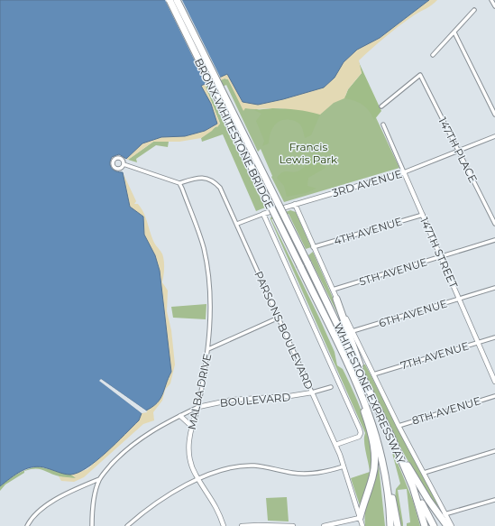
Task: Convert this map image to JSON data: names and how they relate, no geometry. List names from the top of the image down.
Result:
{
  "streets": {
    "highway": ["BRONX-WHITESTONE BRIDGE", "WHITESTONE EXPRESSWAY"],
    "street": [
      "147TH PLACE",
      "3RD AVENUE",
      "4TH AVENUE",
      "147TH STREET",
      "5TH AVENUE",
      "6TH AVENUE",
      "PARSONS BOULEVARD",
      "7TH AVENUE",
      "MALBA DRIVE",
      "BOULEVARD",
      "8TH AVENUE"
    ]
  },
  "crossings": [
    ["BRONX-WHITESTONE BRIDGE", "WHITESTONE EXPRESSWAY"],
    ["147TH PLACE", "3RD AVENUE"],
    ["3RD AVENUE", "147TH STREET"],
    ["3RD AVENUE", "PARSONS BOULEVARD"],
    ["4TH AVENUE", "147TH STREET"],
    ["147TH STREET", "5TH AVENUE"],
    ["147TH STREET", "6TH AVENUE"],
    ["147TH STREET", "7TH AVENUE"],
    ["PARSONS BOULEVARD", "MALBA DRIVE"],
    ["PARSONS BOULEVARD", "BOULEVARD"],
    ["MALBA DRIVE", "BOULEVARD"]
  ],
  "parks": ["Francis Lewis Park"]
}
